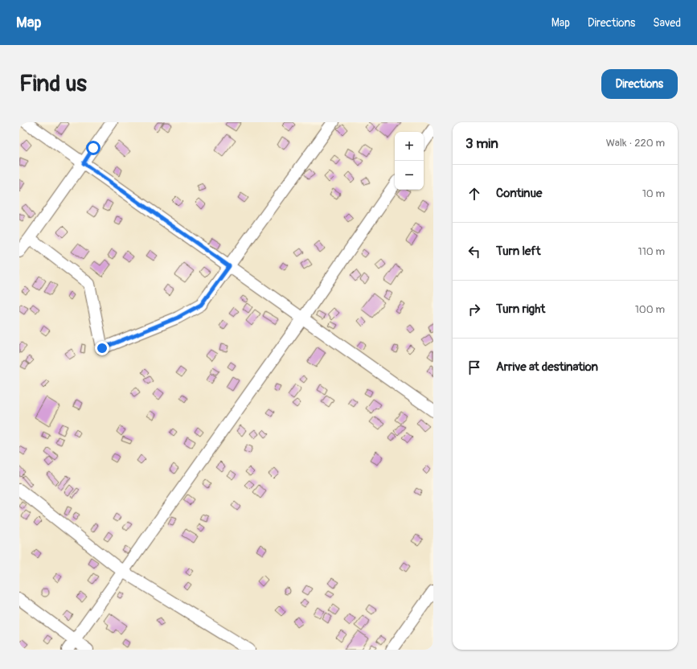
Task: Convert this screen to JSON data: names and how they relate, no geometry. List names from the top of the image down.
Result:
{
  "page": {
    "header": "Map",
    "nav": ["Map", "Directions", "Saved"],
    "buttons": "Directions",
    "title": "Find us",
    "heading": ["3 min", "Walk · 220 m"],
    "map_buttons": ["+", "−"],
    "list": [
      ["Continue", "10 m"],
      ["Turn left", "110 m"],
      ["Turn right", "100 m"],
      "Arrive at destination"
    ]
  }
}
